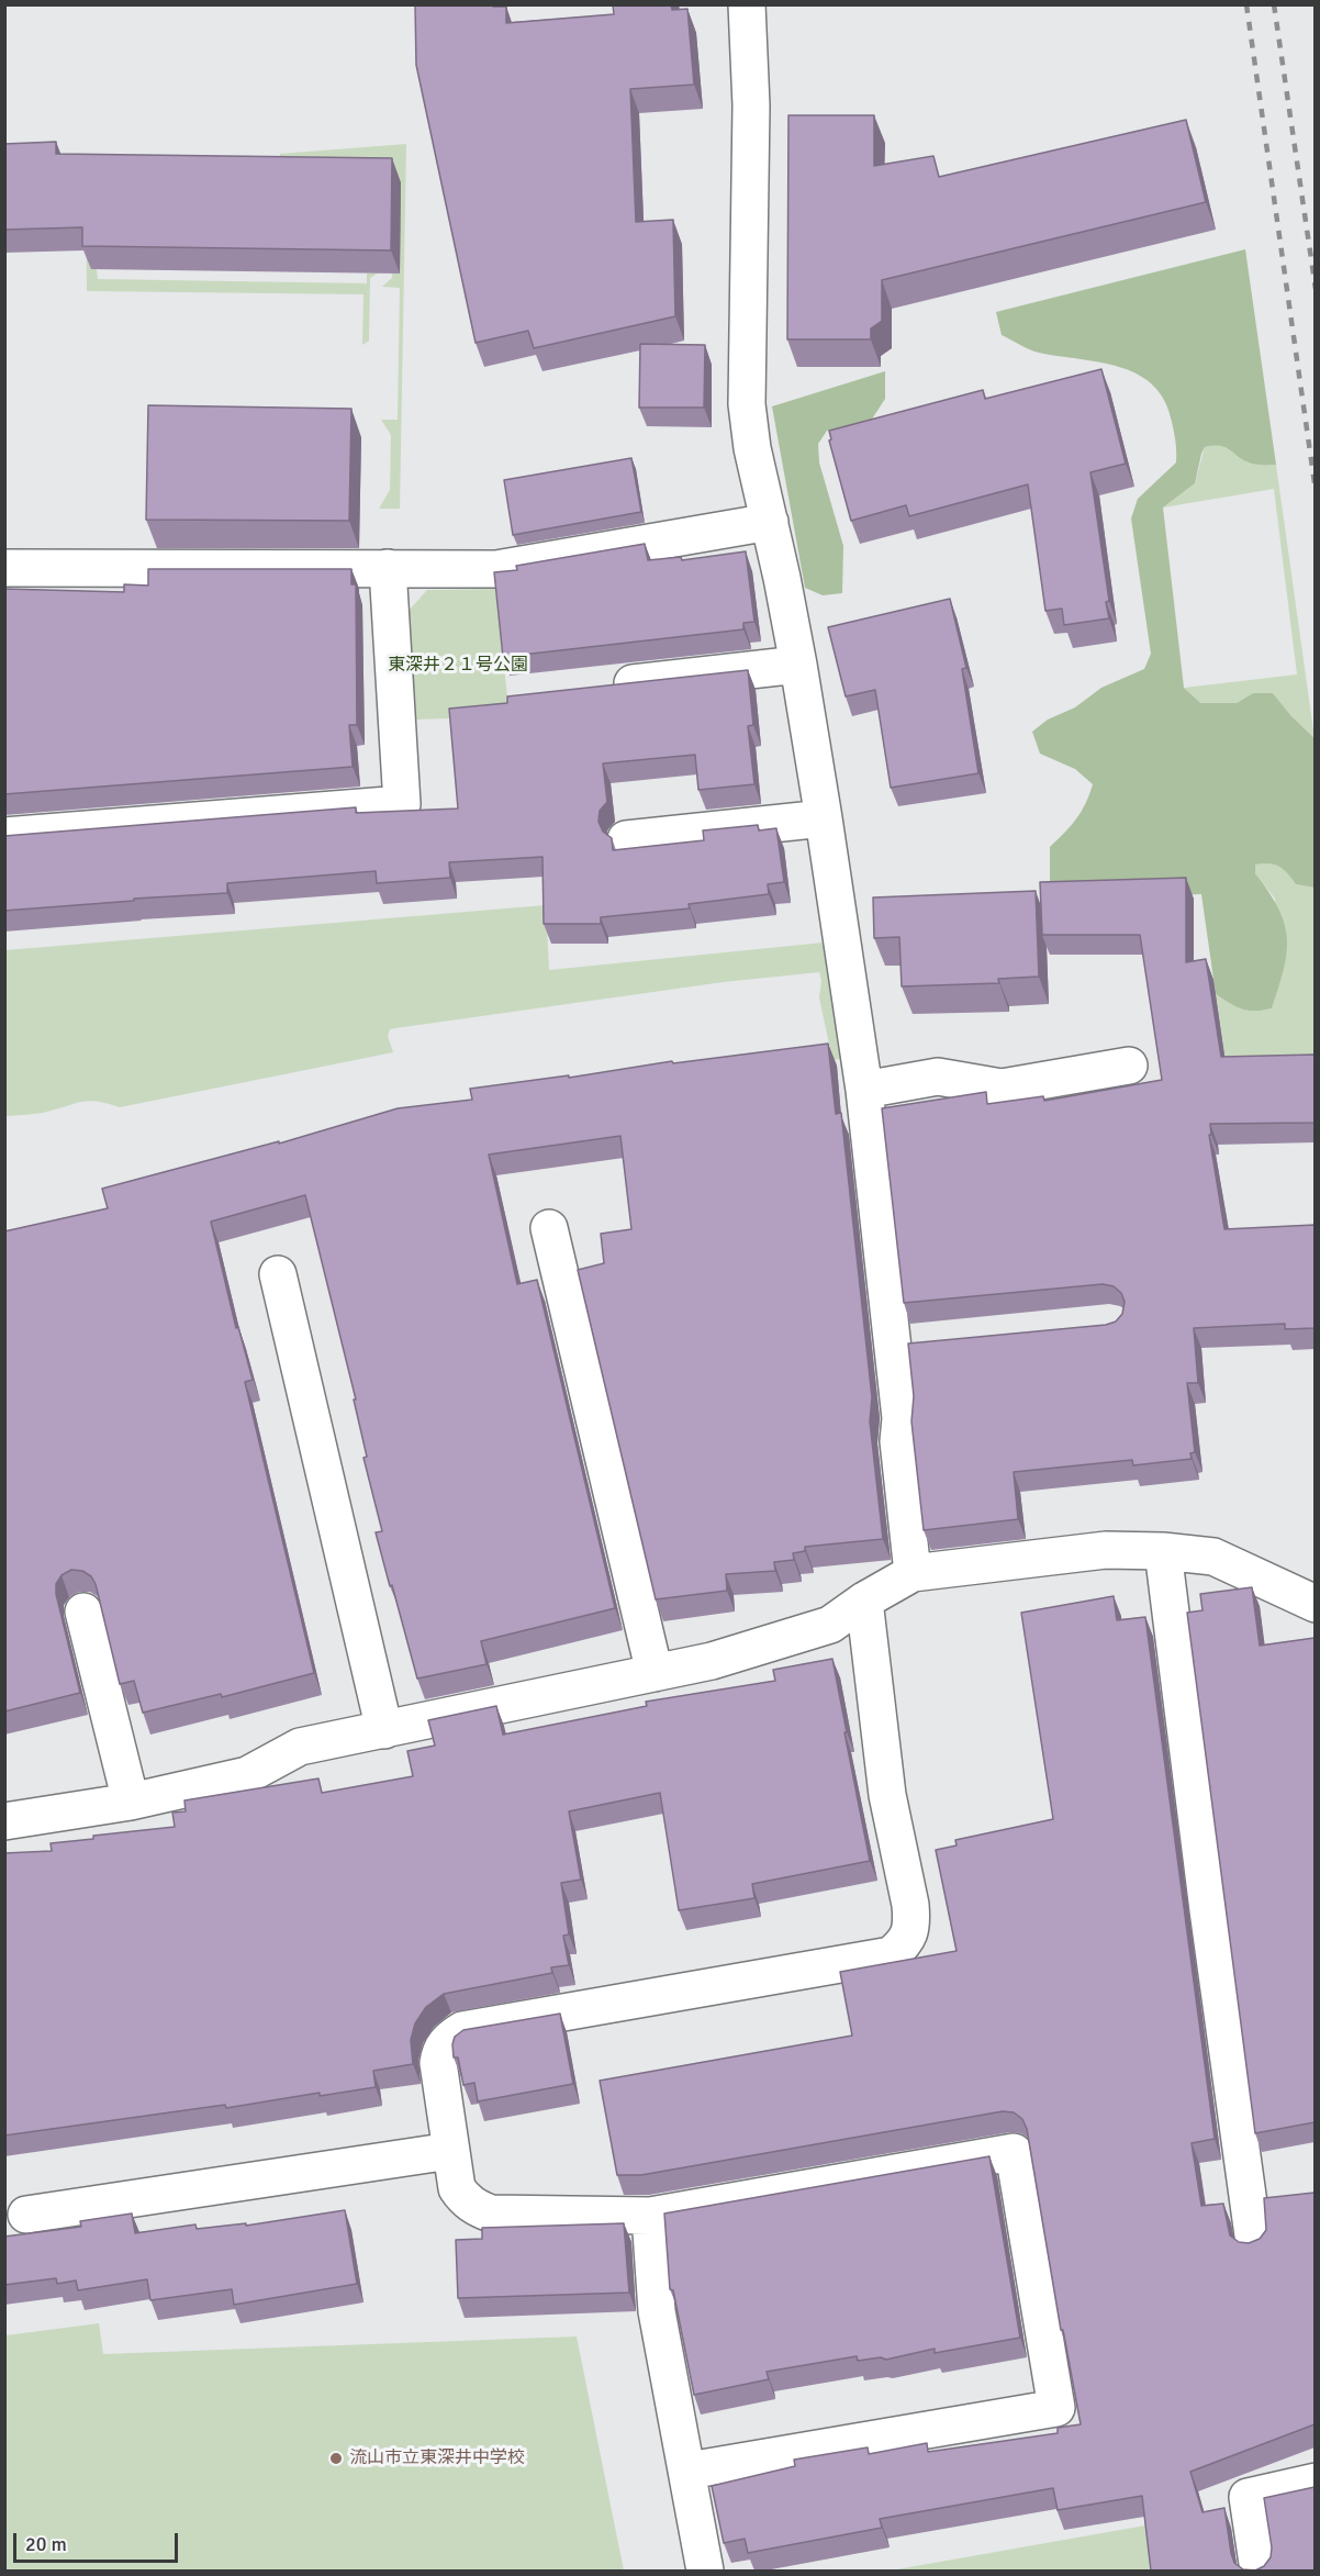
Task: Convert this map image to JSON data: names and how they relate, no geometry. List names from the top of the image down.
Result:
{
  "parks": ["東深井２１号公園"],
  "places": ["流山市立東深井中学校"],
  "scale_bar": "20 m"
}
